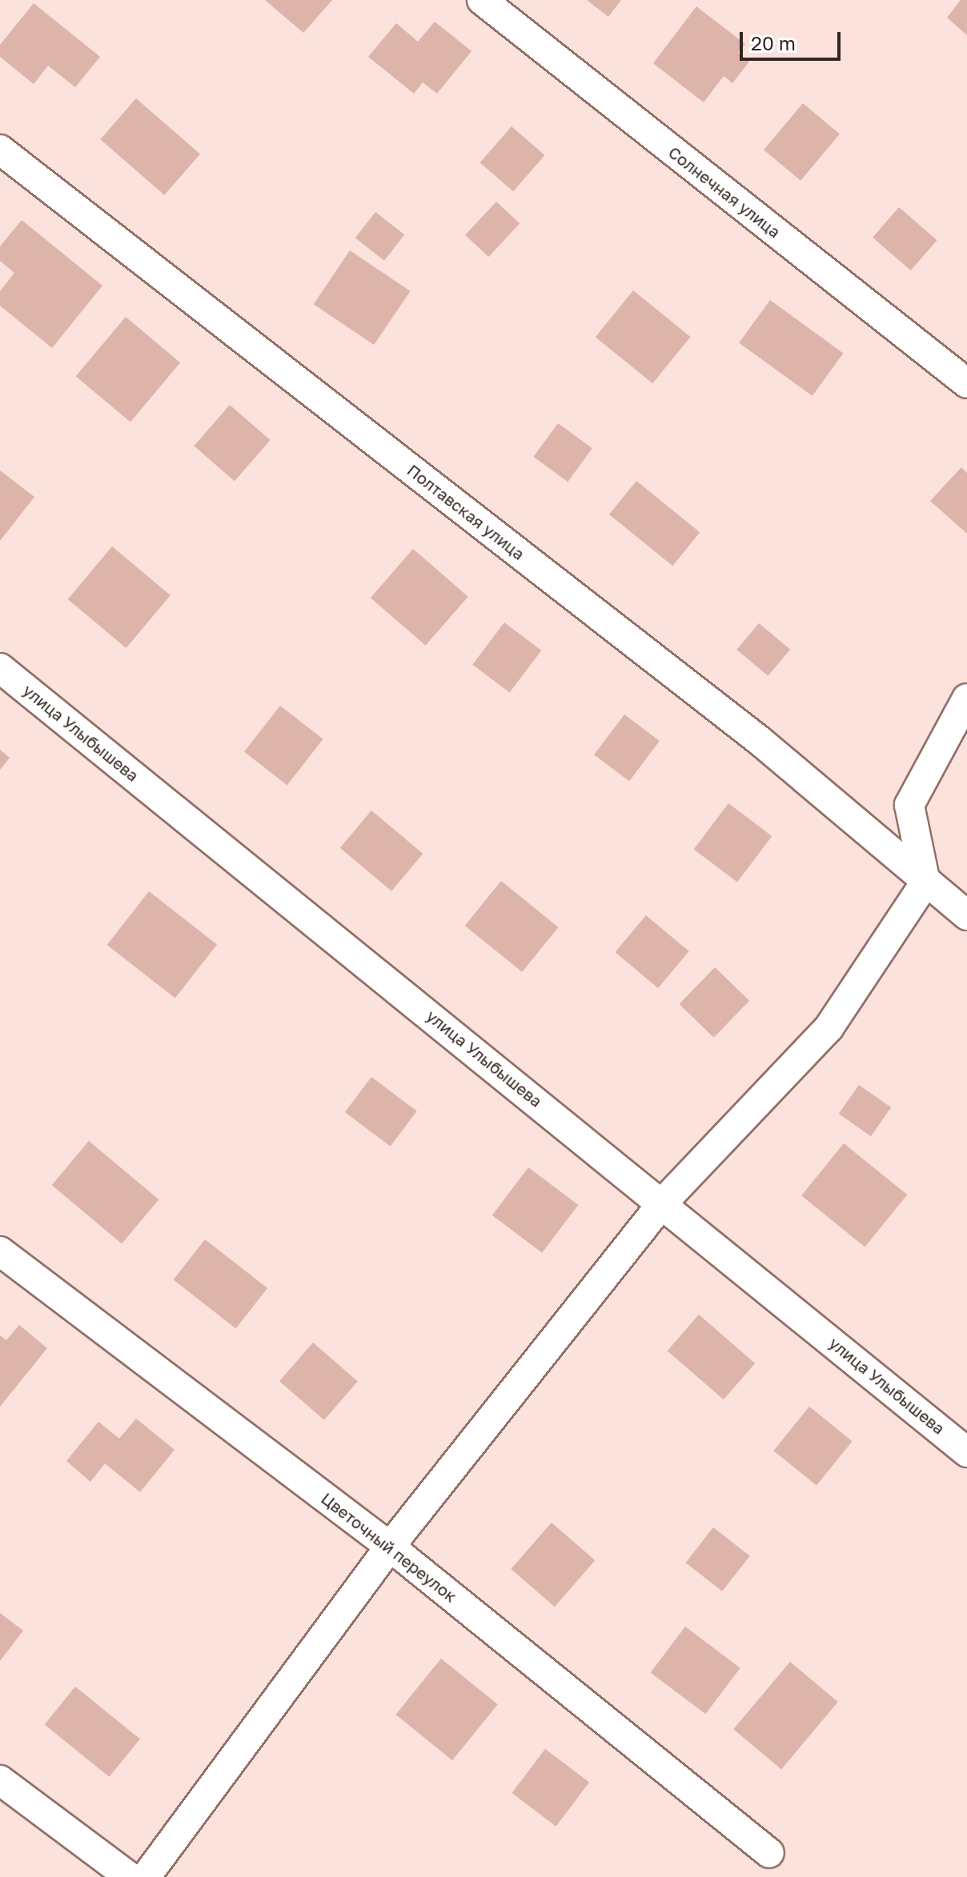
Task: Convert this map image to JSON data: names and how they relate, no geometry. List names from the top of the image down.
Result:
{
  "streets": {
    "street": [
      "Солнечная улица",
      "Полтавская улица",
      "улица Улыбышева",
      "Цветочный переулок"
    ]
  },
  "scale_bar": "20 m"
}
